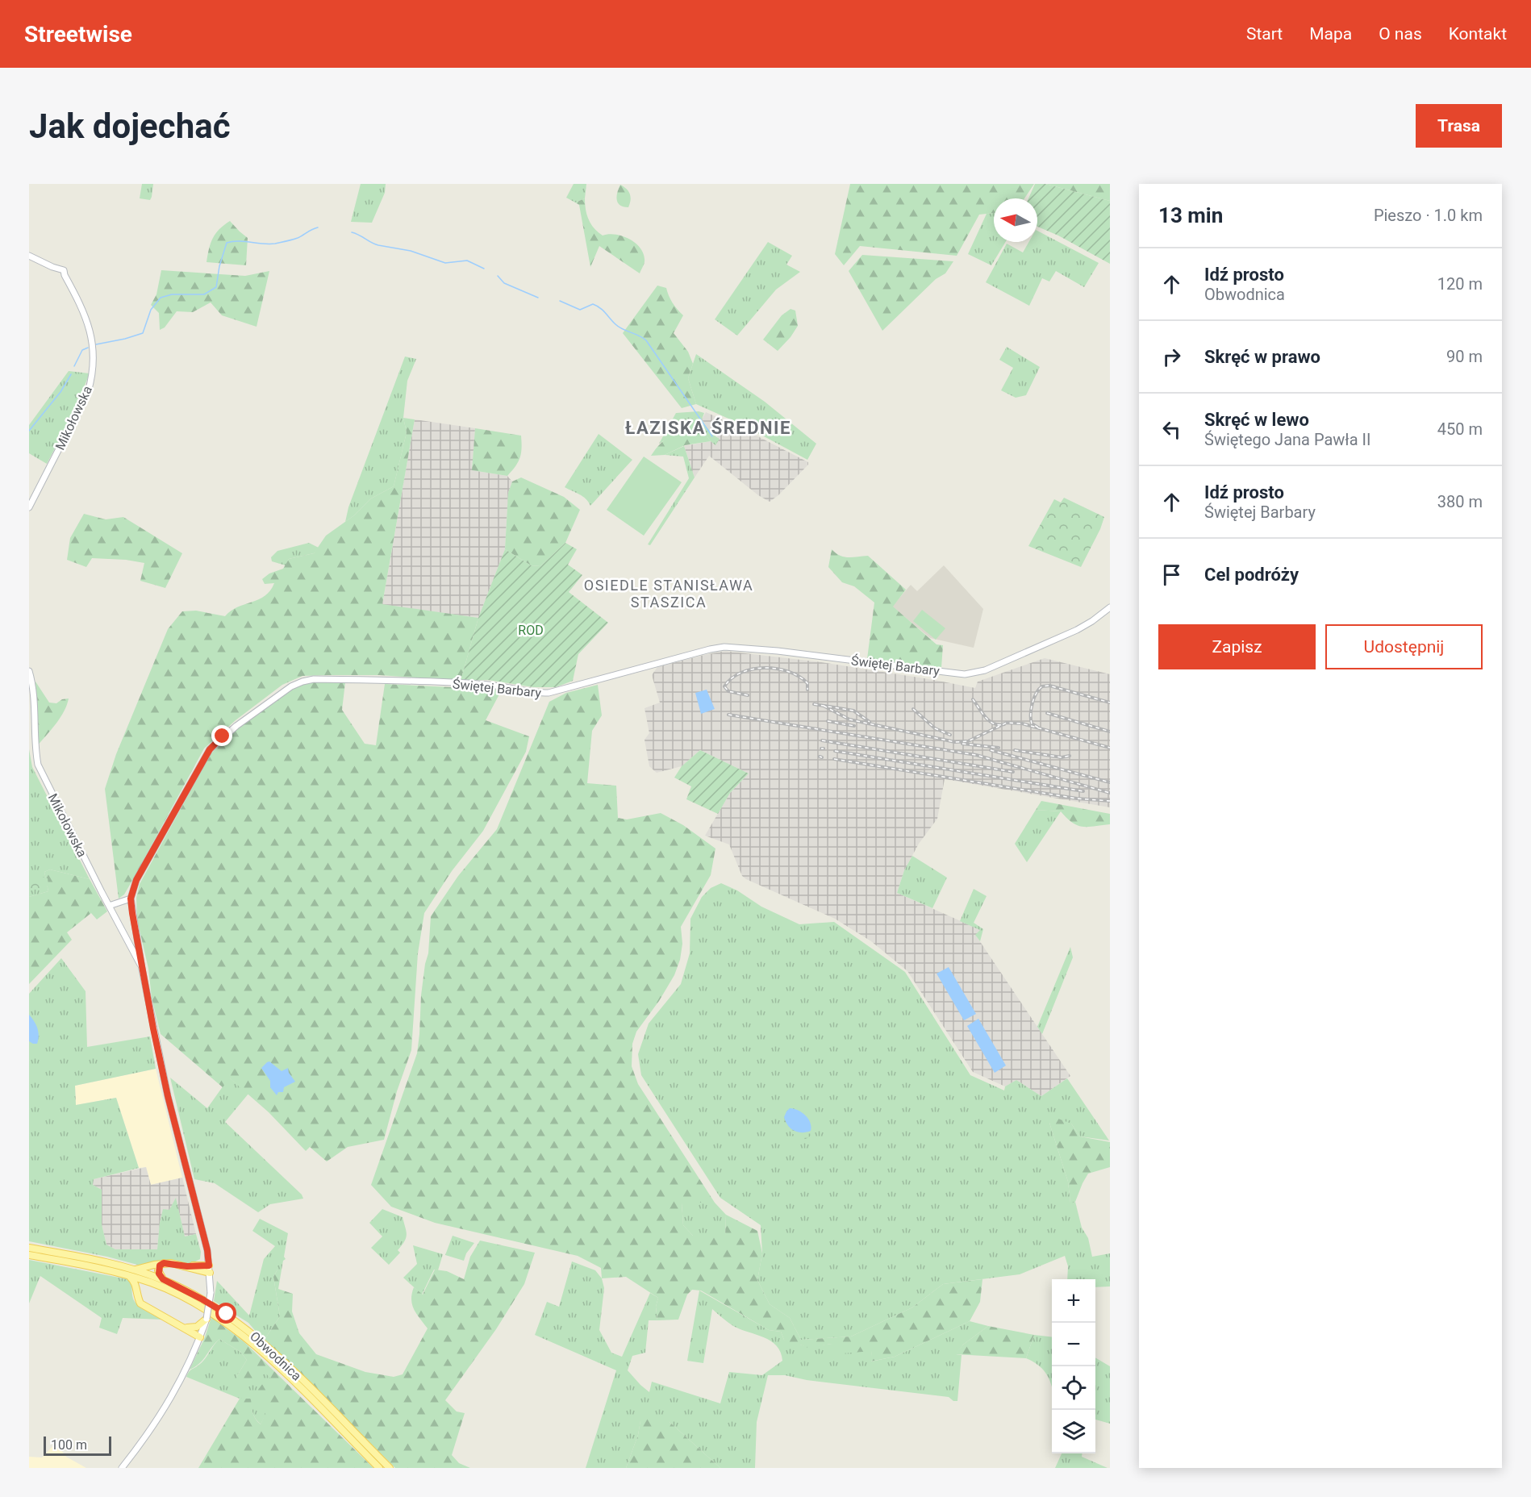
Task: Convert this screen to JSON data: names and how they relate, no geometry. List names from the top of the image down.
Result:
{
  "streets": {
    "main road": ["Obwodnica"],
    "street": ["Mikołowska", "Świętej Barbary"]
  },
  "crossings": [
    ["Mikołowska", "Świętej Barbary"]
  ],
  "districts": ["ŁAZISKA ŚREDNIE", "OSIEDLE STANISŁAWA STASZICA"],
  "parks": ["ROD"],
  "scale_bar": "100 m",
  "north": "left",
  "page": {
    "header": "Streetwise",
    "nav": [
      "Start",
      "Mapa",
      "O nas",
      "Kontakt"
    ],
    "buttons": [
      "Trasa",
      ["Zapisz", "Udostępnij"]
    ],
    "title": "Jak dojechać",
    "heading": ["13 min", "Pieszo · 1.0 km"],
    "list": [
      ["Idź prosto", "Obwodnica", "120 m"],
      ["Skręć w prawo", "90 m"],
      ["Skręć w lewo", "Świętego Jana Pawła II", "450 m"],
      ["Idź prosto", "Świętej Barbary", "380 m"],
      "Cel podróży"
    ],
    "map_buttons": ["+", "−"],
    "scale": "100 m"
  }
}
